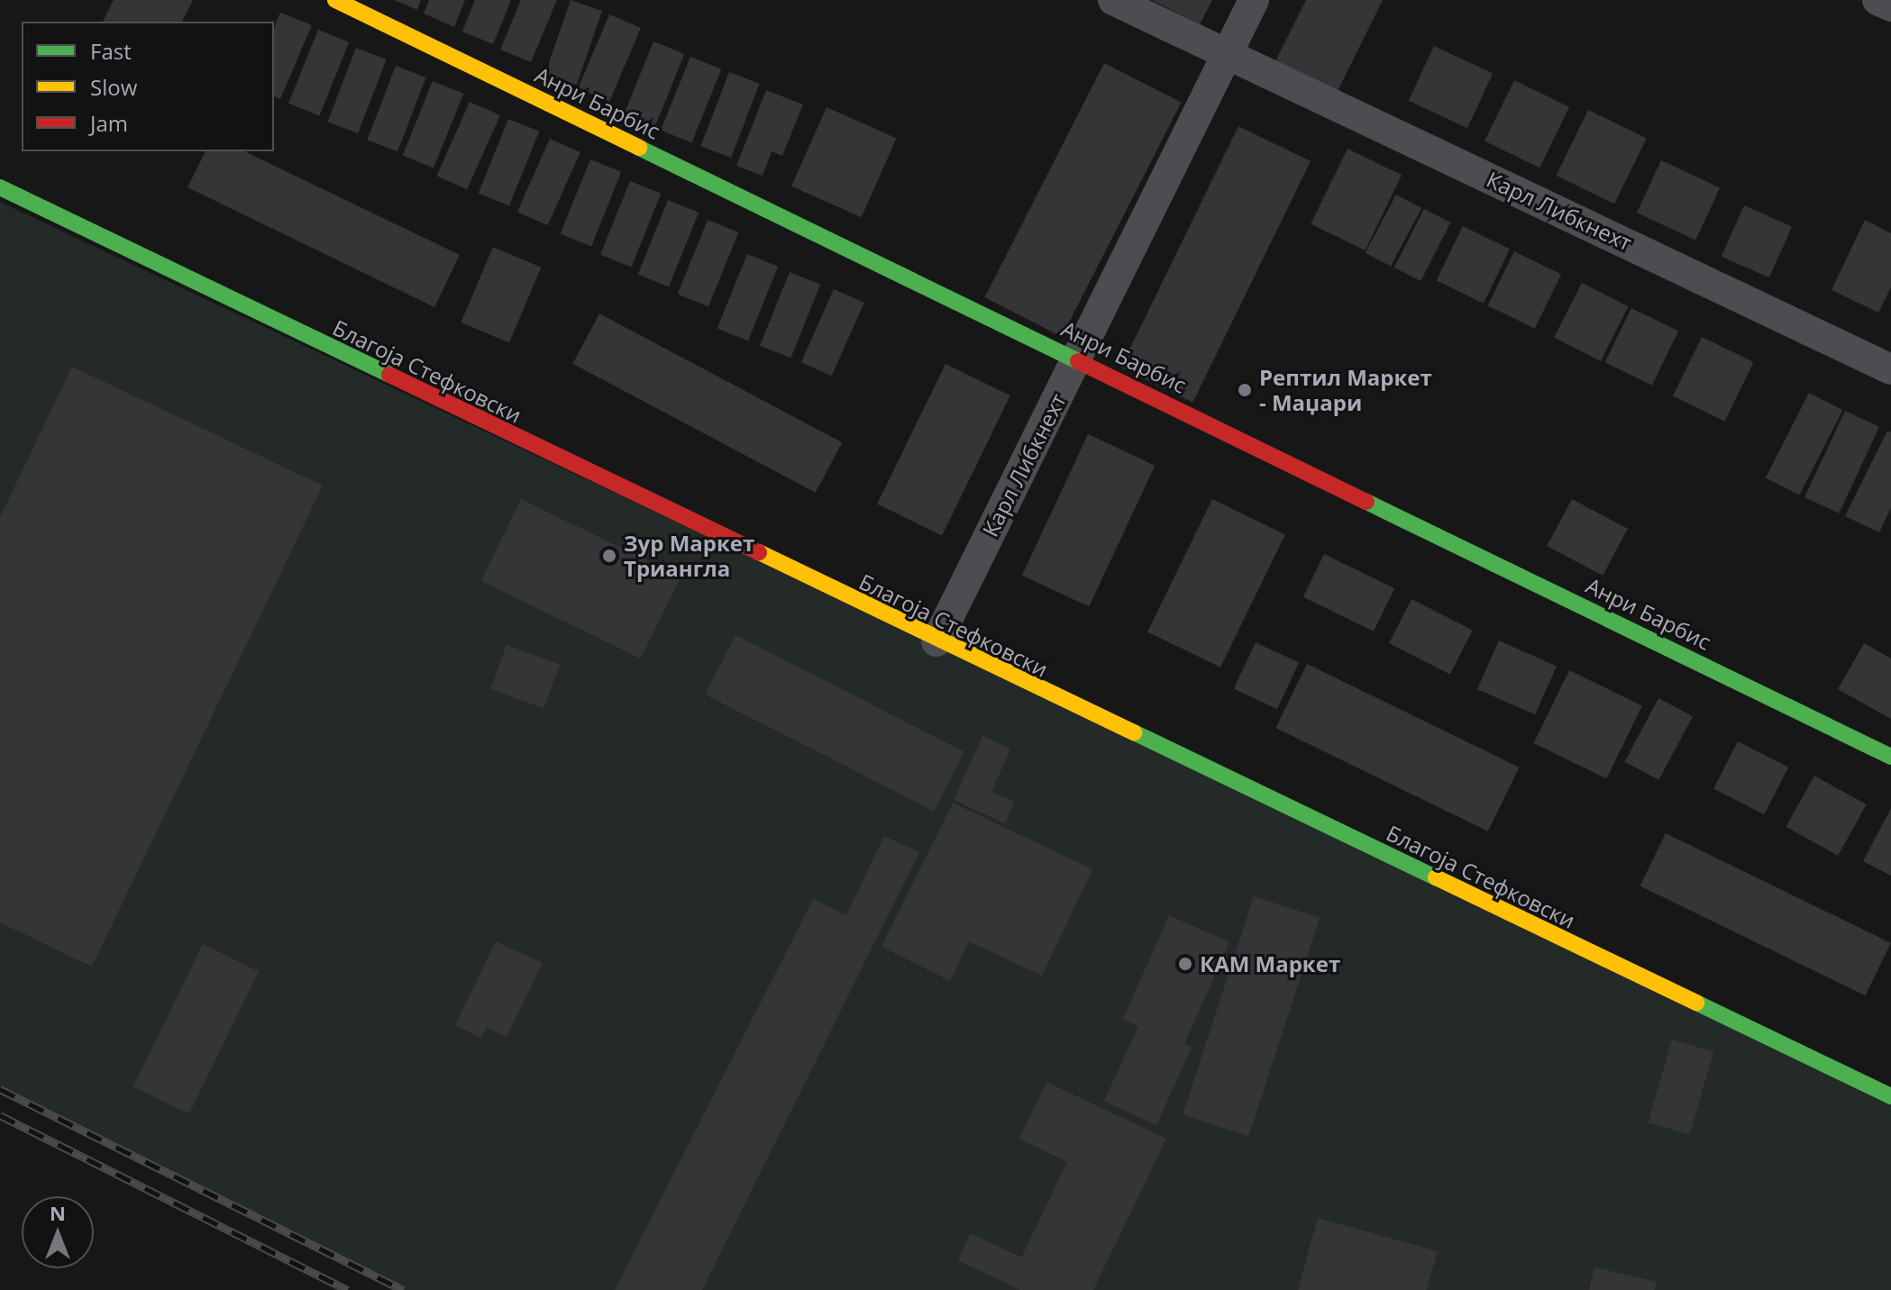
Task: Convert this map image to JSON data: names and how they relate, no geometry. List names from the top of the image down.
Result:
{
  "streets": {
    "main road": ["Анри Барбис", "Благоја Стефковски"],
    "street": ["Карл Либкнехт"]
  },
  "crossings": [
    ["Анри Барбис", "Карл Либкнехт"],
    ["Карл Либкнехт", "Благоја Стефковски"]
  ],
  "places": ["Рептил Маркет - Маџари", "Зур Маркет Триангла", "КАМ Маркет"],
  "legend": ["Fast", "Slow", "Jam"],
  "north": "top"
}
